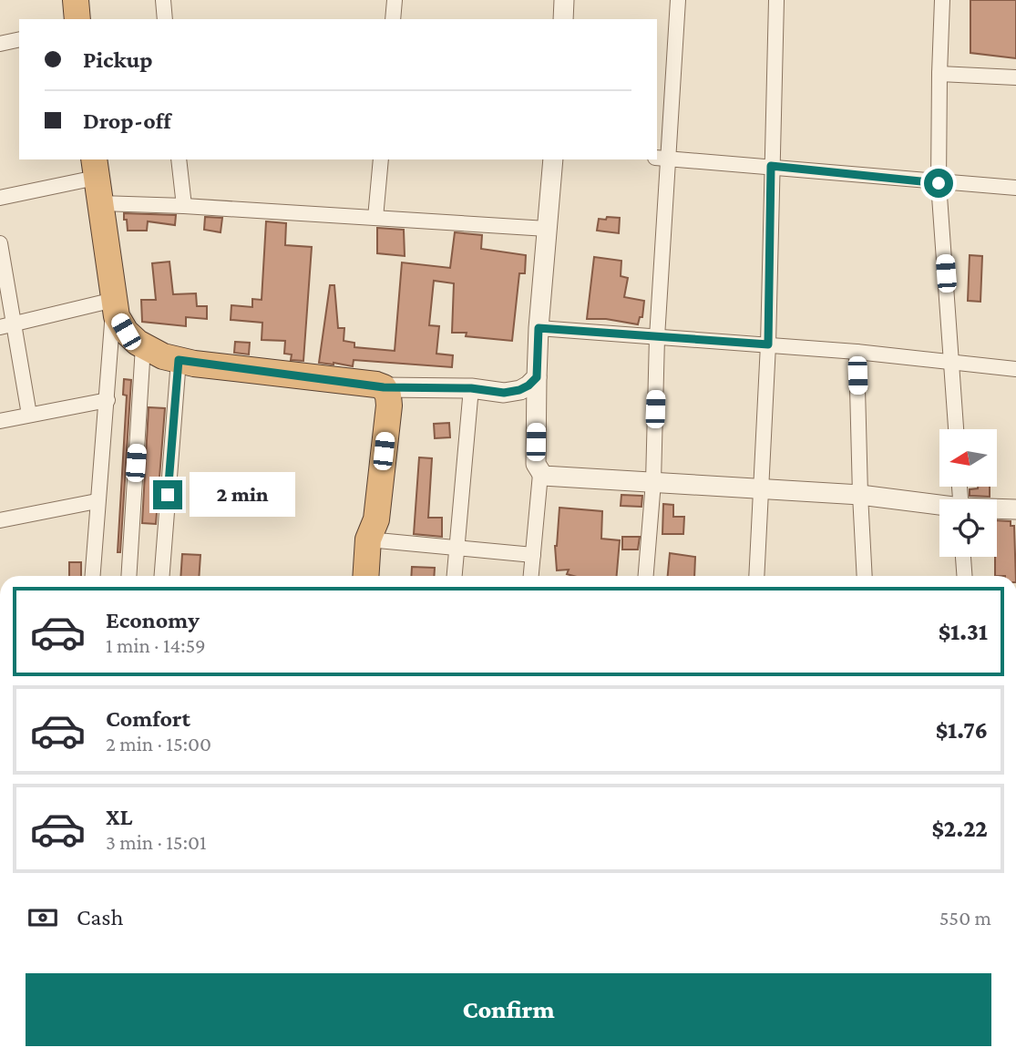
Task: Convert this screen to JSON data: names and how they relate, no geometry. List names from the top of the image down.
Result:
{
  "north": "left",
  "page": {
    "banner": ["Pickup", "Drop-off"],
    "bubble": "2 min",
    "list": [
      {
        "name": "Economy",
        "note": "1 min · 14:59",
        "value": "$1.31"
      },
      {
        "name": "Comfort",
        "note": "2 min · 15:00",
        "value": "$1.76"
      },
      {
        "name": "XL",
        "note": "3 min · 15:01",
        "value": "$2.22"
      }
    ],
    "pay": ["Cash", "550 m"],
    "buttons": "Confirm"
  }
}
